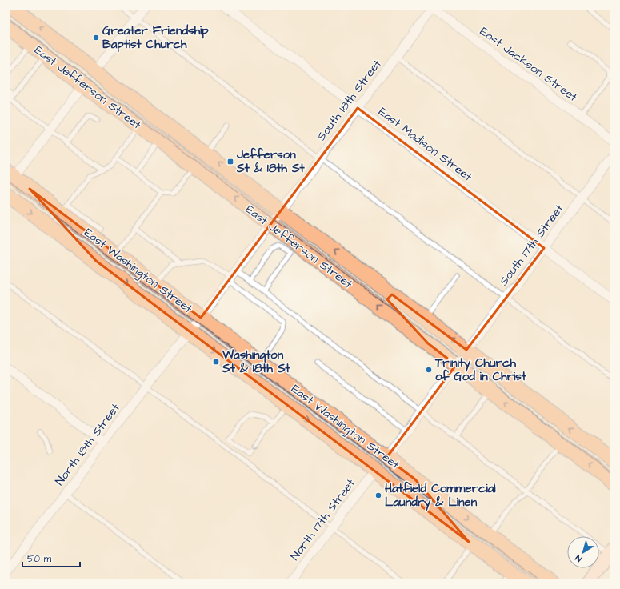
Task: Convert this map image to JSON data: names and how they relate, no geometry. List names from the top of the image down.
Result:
{
  "streets": {
    "main road": ["East Jefferson Street", "East Washington Street"],
    "street": [
      "East Jackson Street",
      "South 18th Street",
      "East Madison Street",
      "South 17th Street",
      "North 18th Street",
      "North 17th Street"
    ]
  },
  "crossings": [
    ["East Jackson Street", "South 18th Street"],
    ["East Jefferson Street", "South 18th Street"],
    ["East Jefferson Street", "South 17th Street"],
    ["South 18th Street", "East Madison Street"],
    ["South 18th Street", "East Washington Street"],
    ["South 18th Street", "North 18th Street"],
    ["East Madison Street", "South 17th Street"],
    ["East Washington Street", "North 18th Street"],
    ["East Washington Street", "North 17th Street"]
  ],
  "places": {
    "other": ["Greater Friendship Baptist Church", "Trinity Church of God in Christ", "Hatfield Commercial Laundry & Linen"],
    "transit": ["Jefferson St & 18th St", "Washington St & 18th St"]
  },
  "scale_bar": "50 m",
  "north": "bottom left"
}
